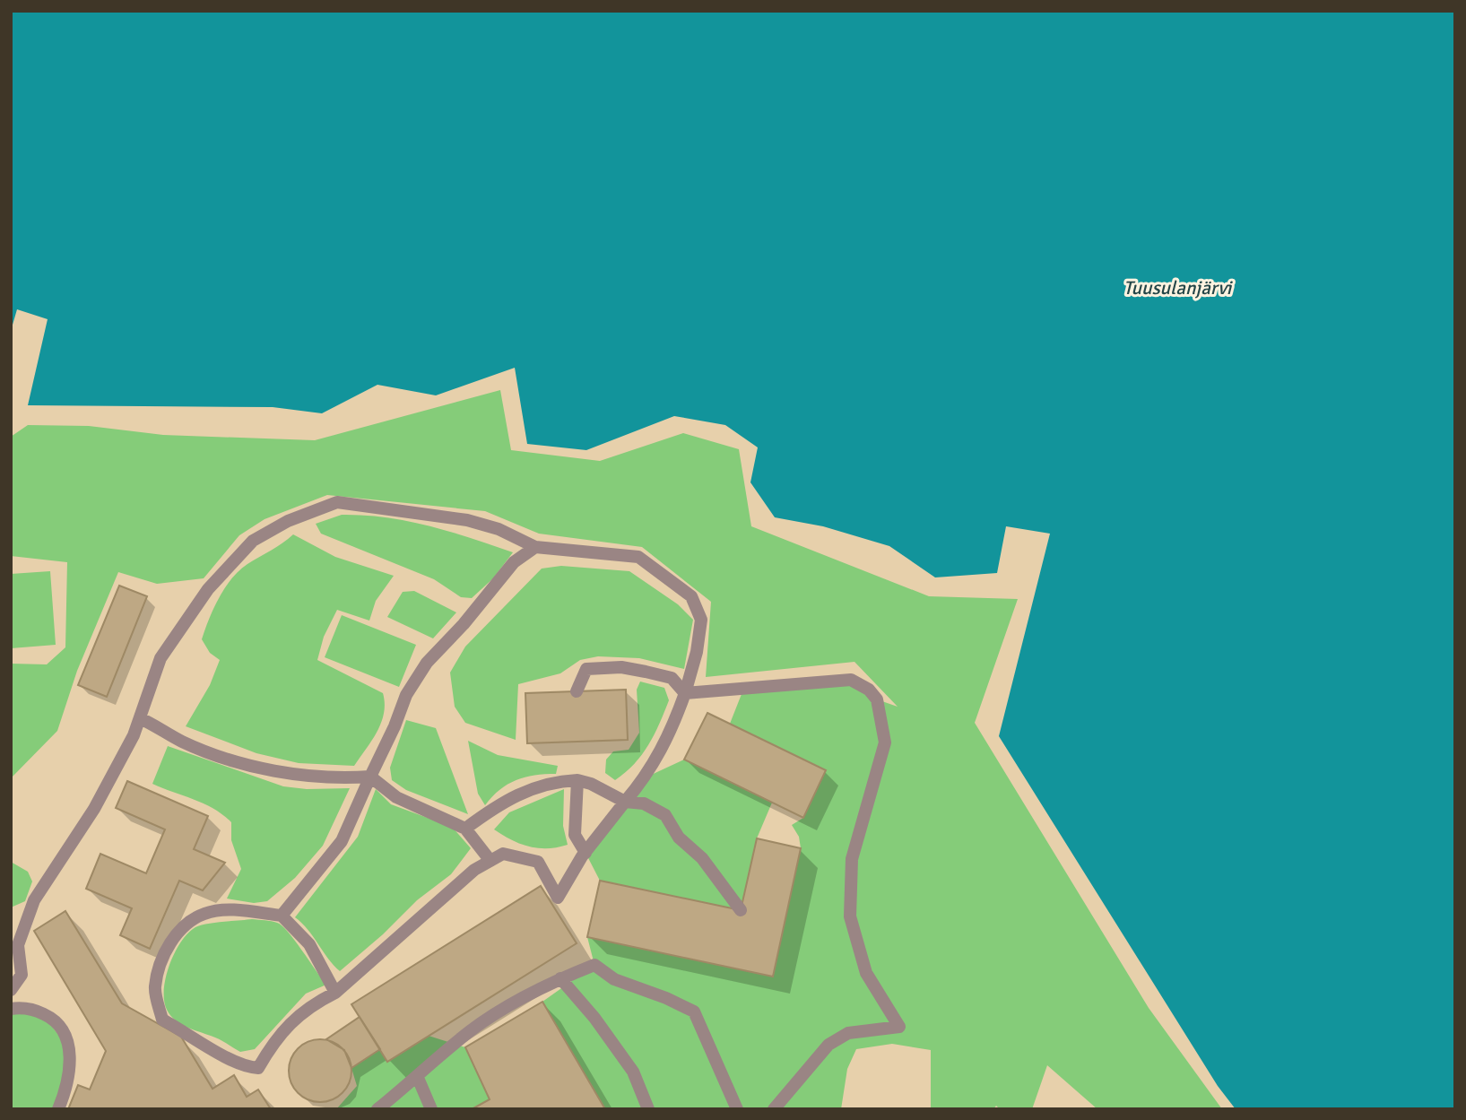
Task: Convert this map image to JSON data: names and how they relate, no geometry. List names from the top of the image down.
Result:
{
  "water": ["Tuusulanjärvi"]
}
